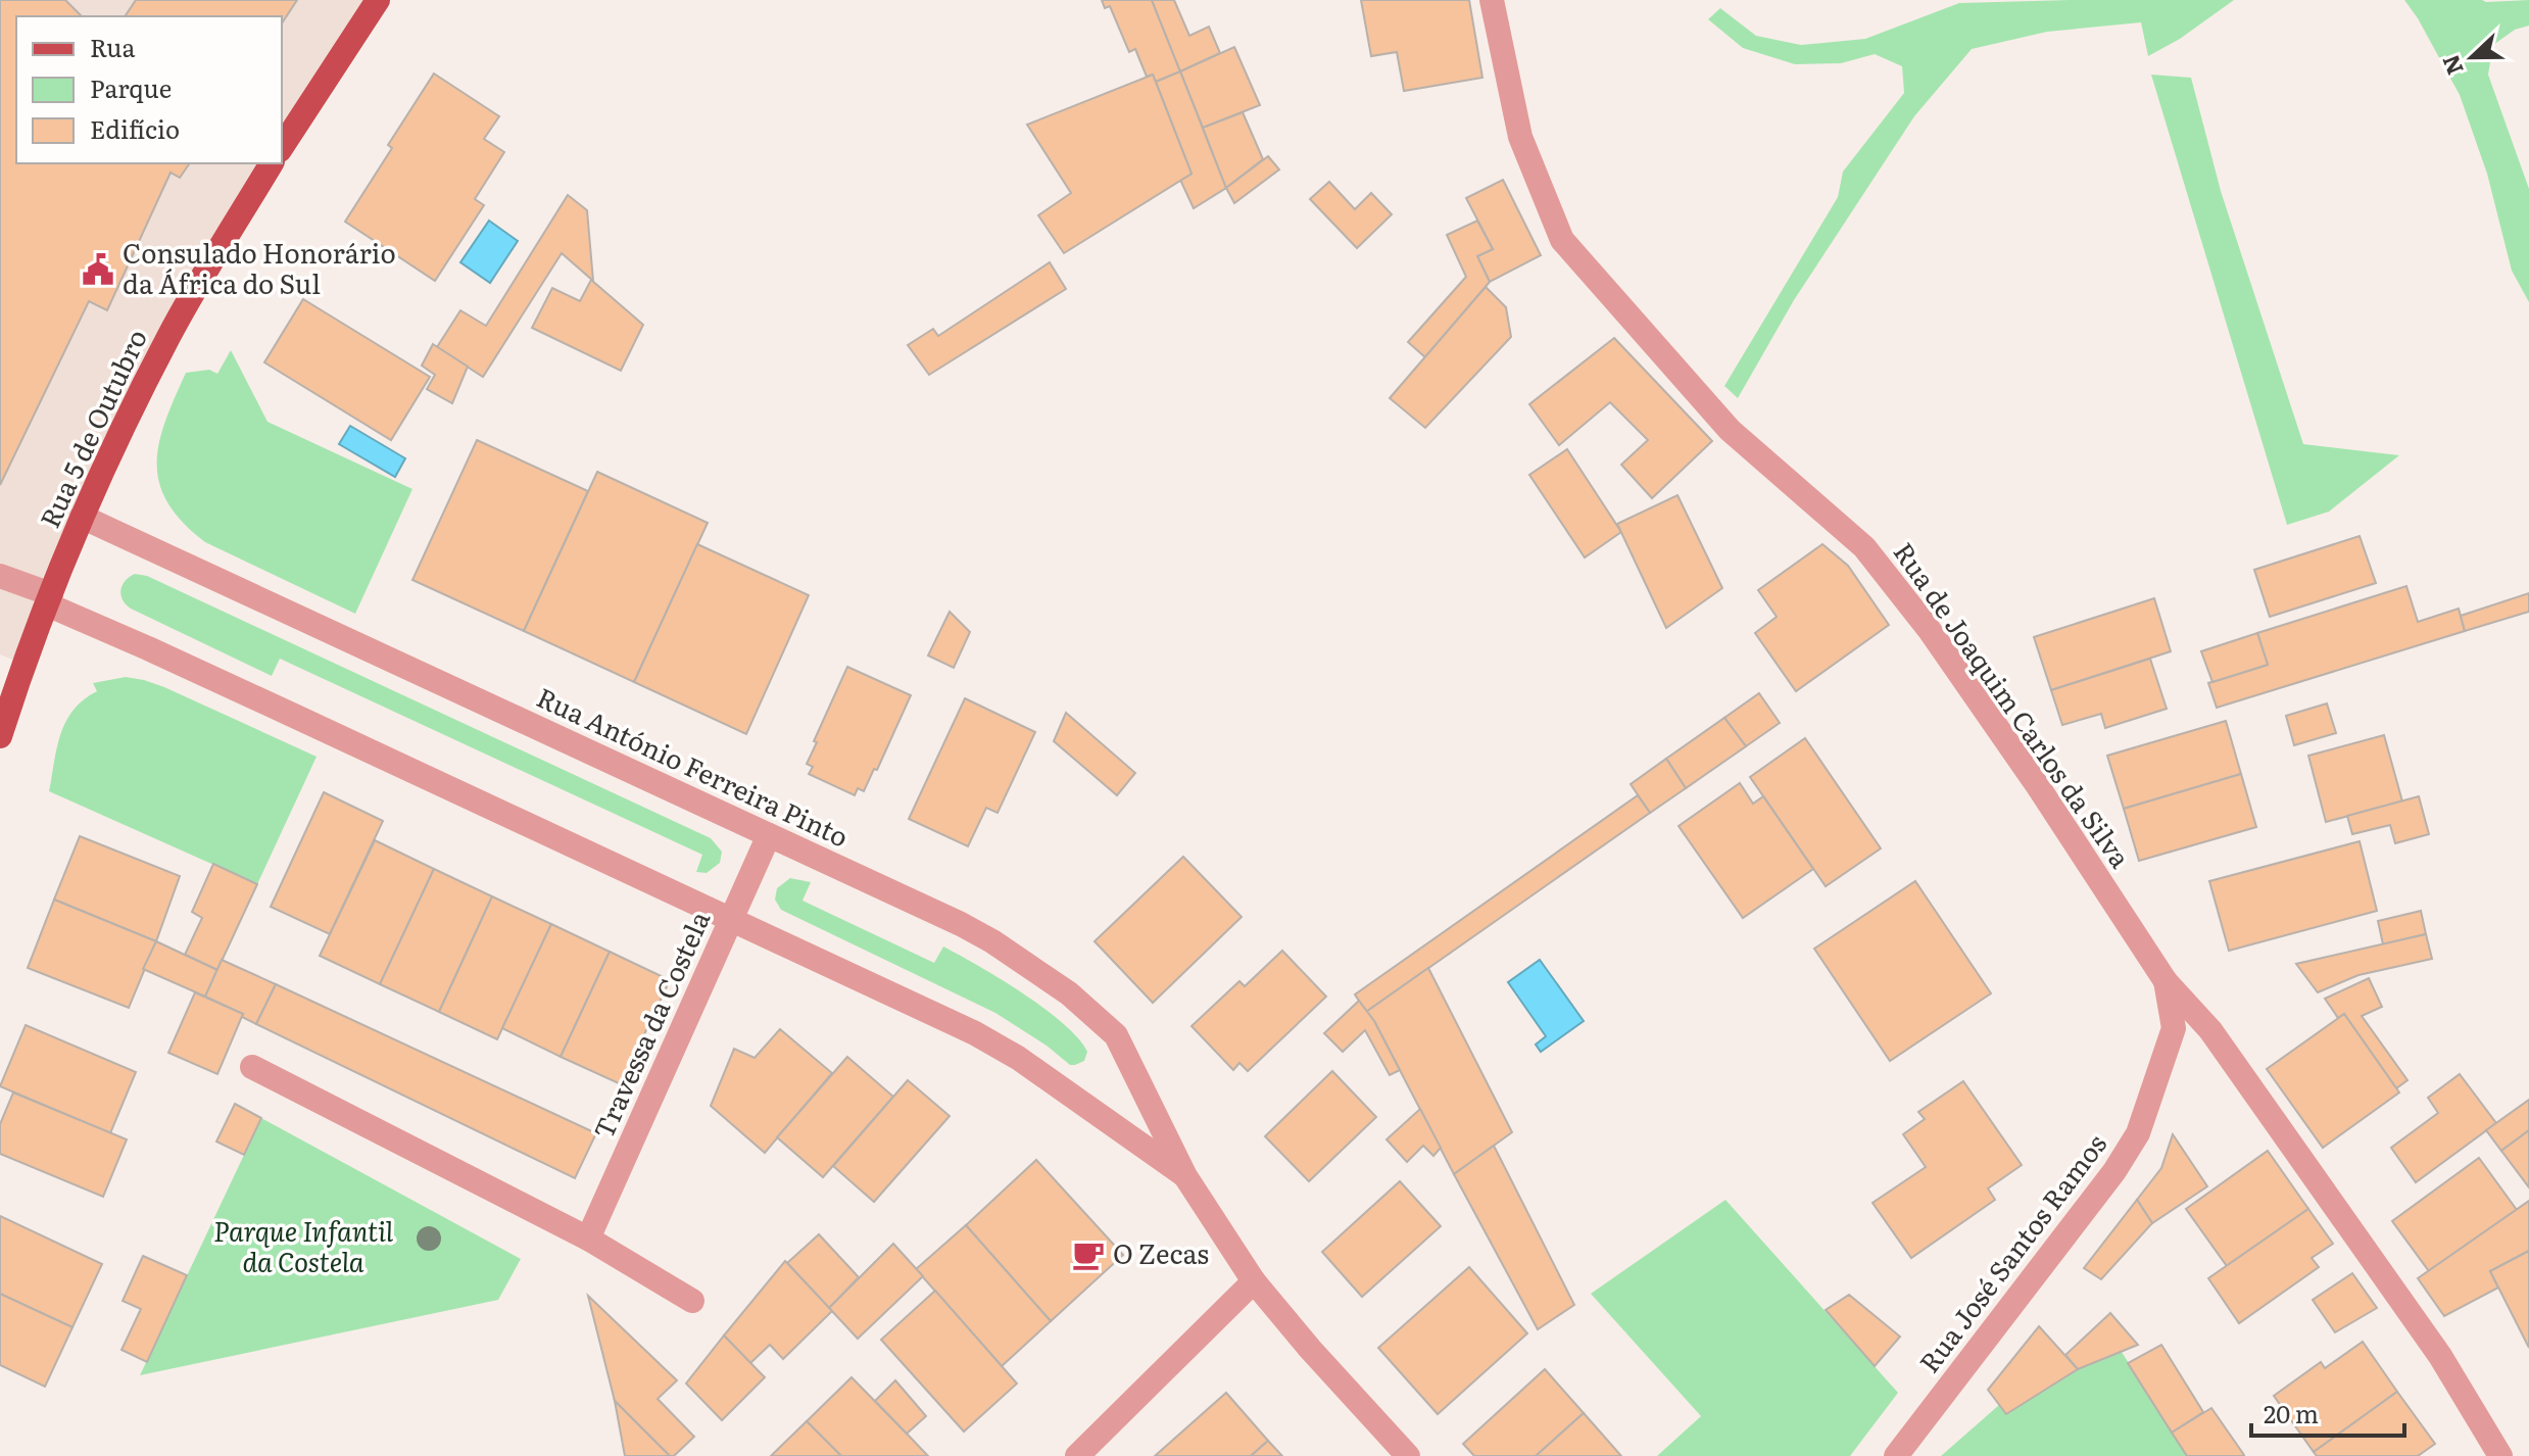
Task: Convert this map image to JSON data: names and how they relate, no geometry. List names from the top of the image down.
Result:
{
  "streets": {
    "main road": ["Rua 5 de Outubro"],
    "street": [
      "Rua de Joaquim Carlos da Silva",
      "Rua António Ferreira Pinto",
      "Travessa da Costela",
      "Rua José Santos Ramos"
    ]
  },
  "crossings": [
    ["Rua 5 de Outubro", "Rua António Ferreira Pinto"],
    ["Rua de Joaquim Carlos da Silva", "Rua José Santos Ramos"],
    ["Rua António Ferreira Pinto", "Travessa da Costela"]
  ],
  "parks": ["Parque Infantil da Costela"],
  "places": {
    "public building": ["Consulado Honorário da África do Sul"],
    "cafe": ["O Zecas"]
  },
  "legend": ["Rua", "Parque", "Edifício"],
  "scale_bar": "20 m",
  "north": "left"
}
